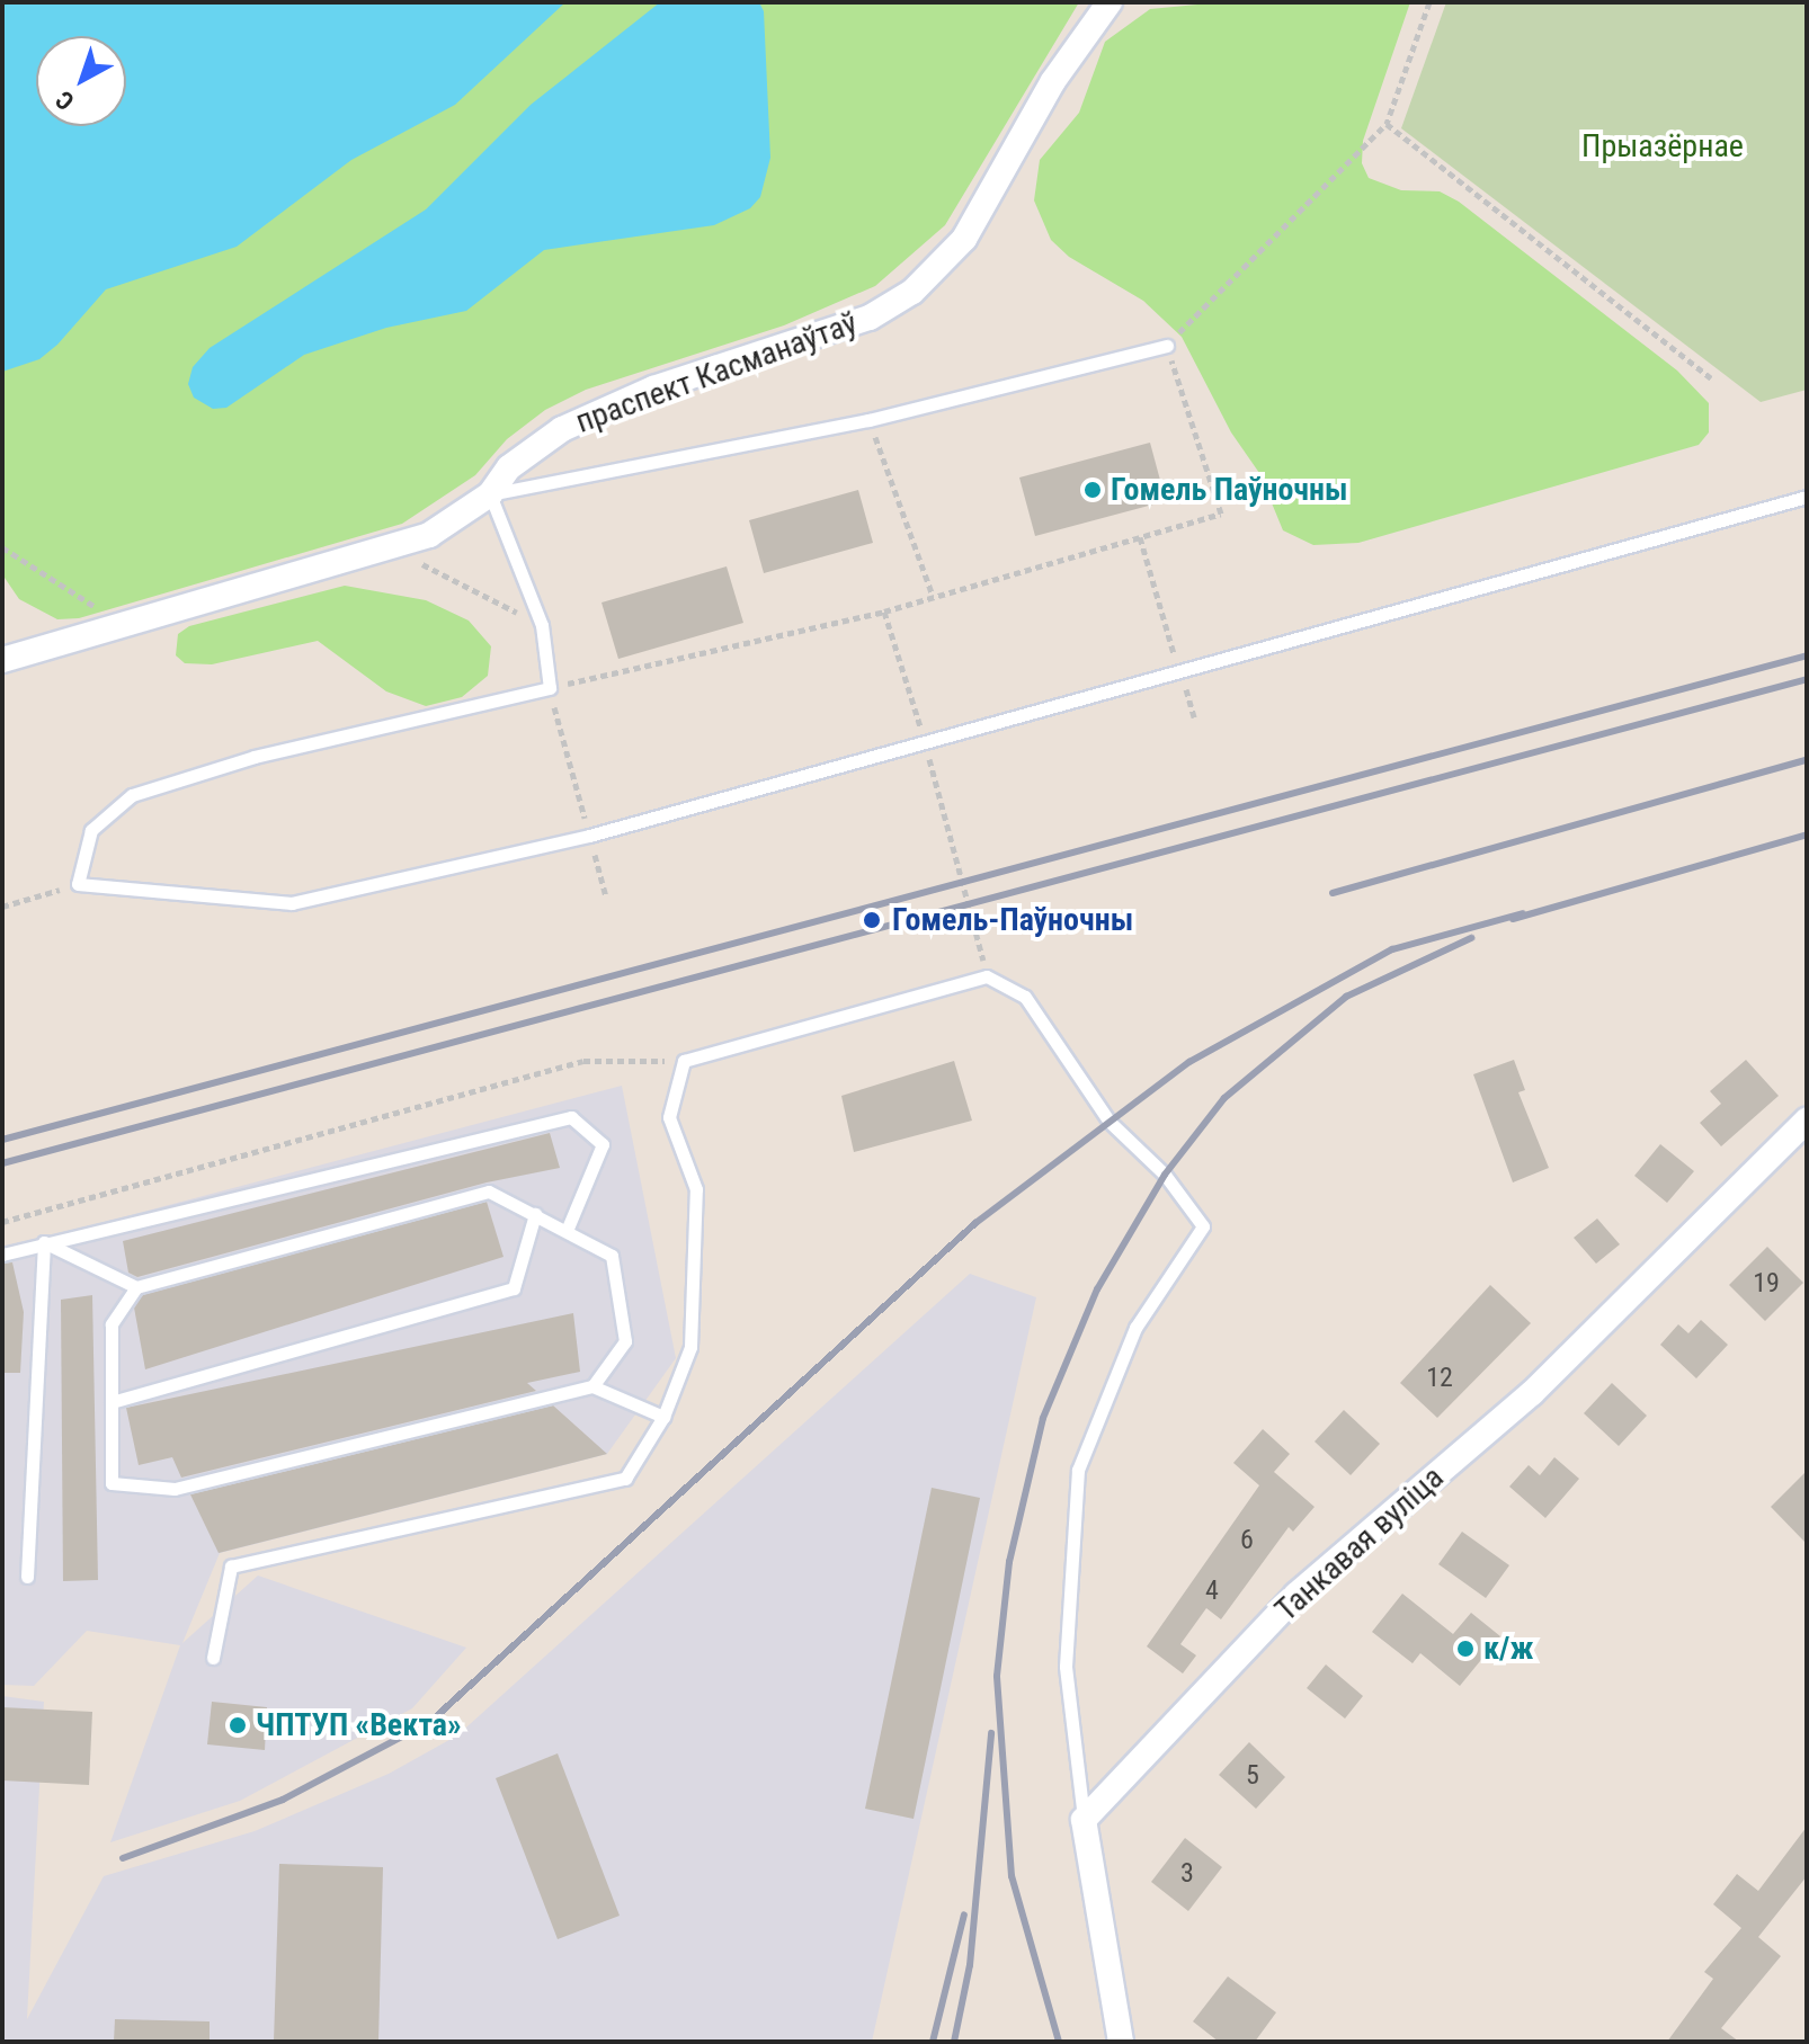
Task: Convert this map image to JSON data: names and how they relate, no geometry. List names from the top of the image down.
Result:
{
  "streets": {
    "street": ["праспект Касманаўтаў", "Танкавая вуліца"]
  },
  "parks": ["Прыазёрнае"],
  "places": [
    "Гомель Паўночны",
    "Гомель-Паўночны",
    "к/ж",
    "ЧПТУП «Векта»"
  ],
  "house_numbers": [
    "19",
    "12",
    "6",
    "4",
    "5",
    "3"
  ],
  "north": "bottom left"
}
